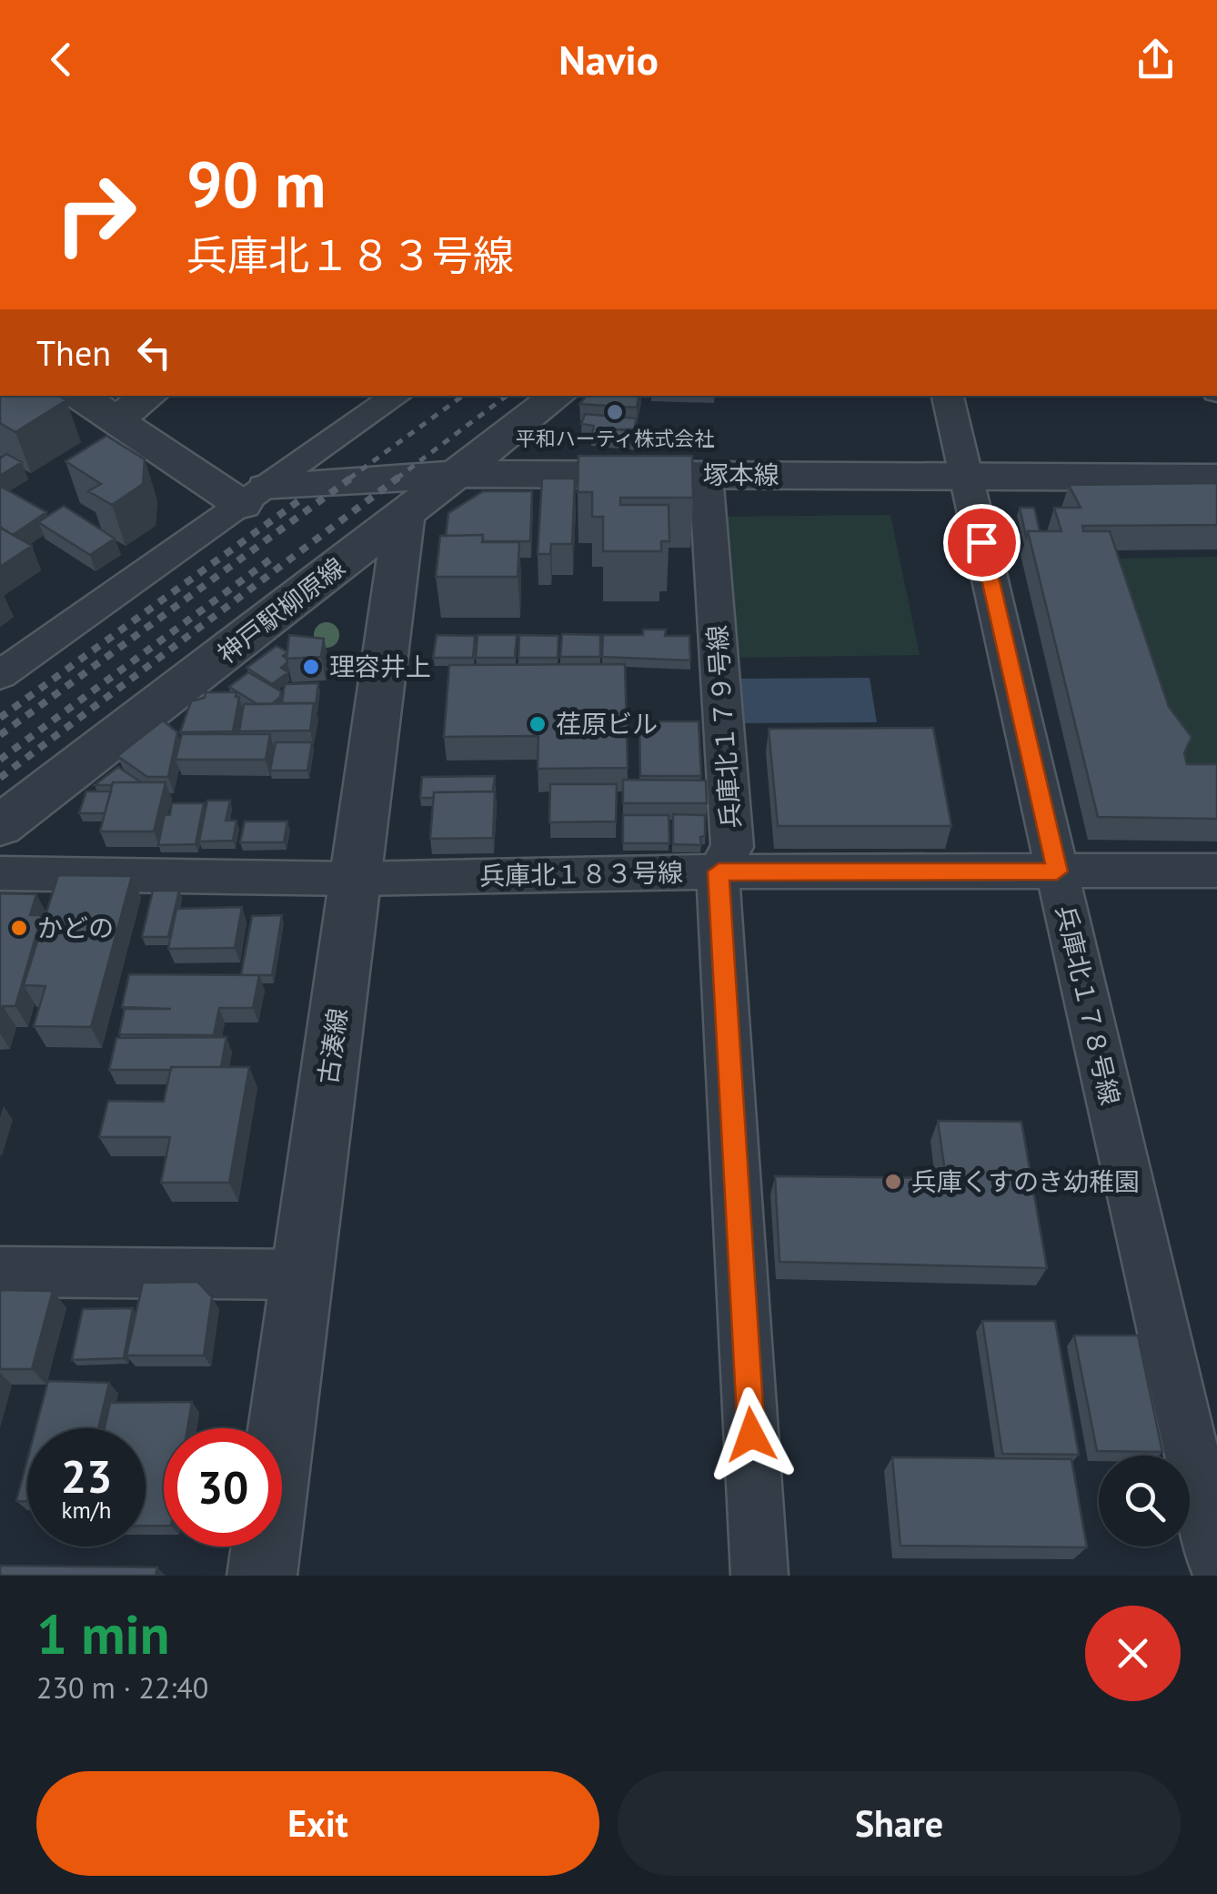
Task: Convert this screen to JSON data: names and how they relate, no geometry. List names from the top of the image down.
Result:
{
  "streets": {
    "street": [
      "塚本線",
      "神戸駅柳原線",
      "兵庫北１７９号線",
      "兵庫北１８３号線",
      "兵庫北１７８号線",
      "古湊線"
    ]
  },
  "crossings": [
    ["塚本線", "神戸駅柳原線"],
    ["塚本線", "兵庫北１７９号線"],
    ["塚本線", "兵庫北１７８号線"],
    ["神戸駅柳原線", "古湊線"],
    ["兵庫北１７９号線", "兵庫北１８３号線"],
    ["兵庫北１８３号線", "兵庫北１７８号線"],
    ["兵庫北１８３号線", "古湊線"]
  ],
  "places": [
    "平和ハーティ株式会社",
    "理容井上",
    "荏原ビル",
    "かどの",
    "兵庫くすのき幼稚園"
  ],
  "page": {
    "header": "Navio",
    "turn": ["90 m", "兵庫北１８３号線"],
    "then": "Then",
    "speed": "23 km/h",
    "limit": "30",
    "heading": ["1 min", "230 m · 22:40"],
    "buttons": ["Exit", "Share"]
  }
}
